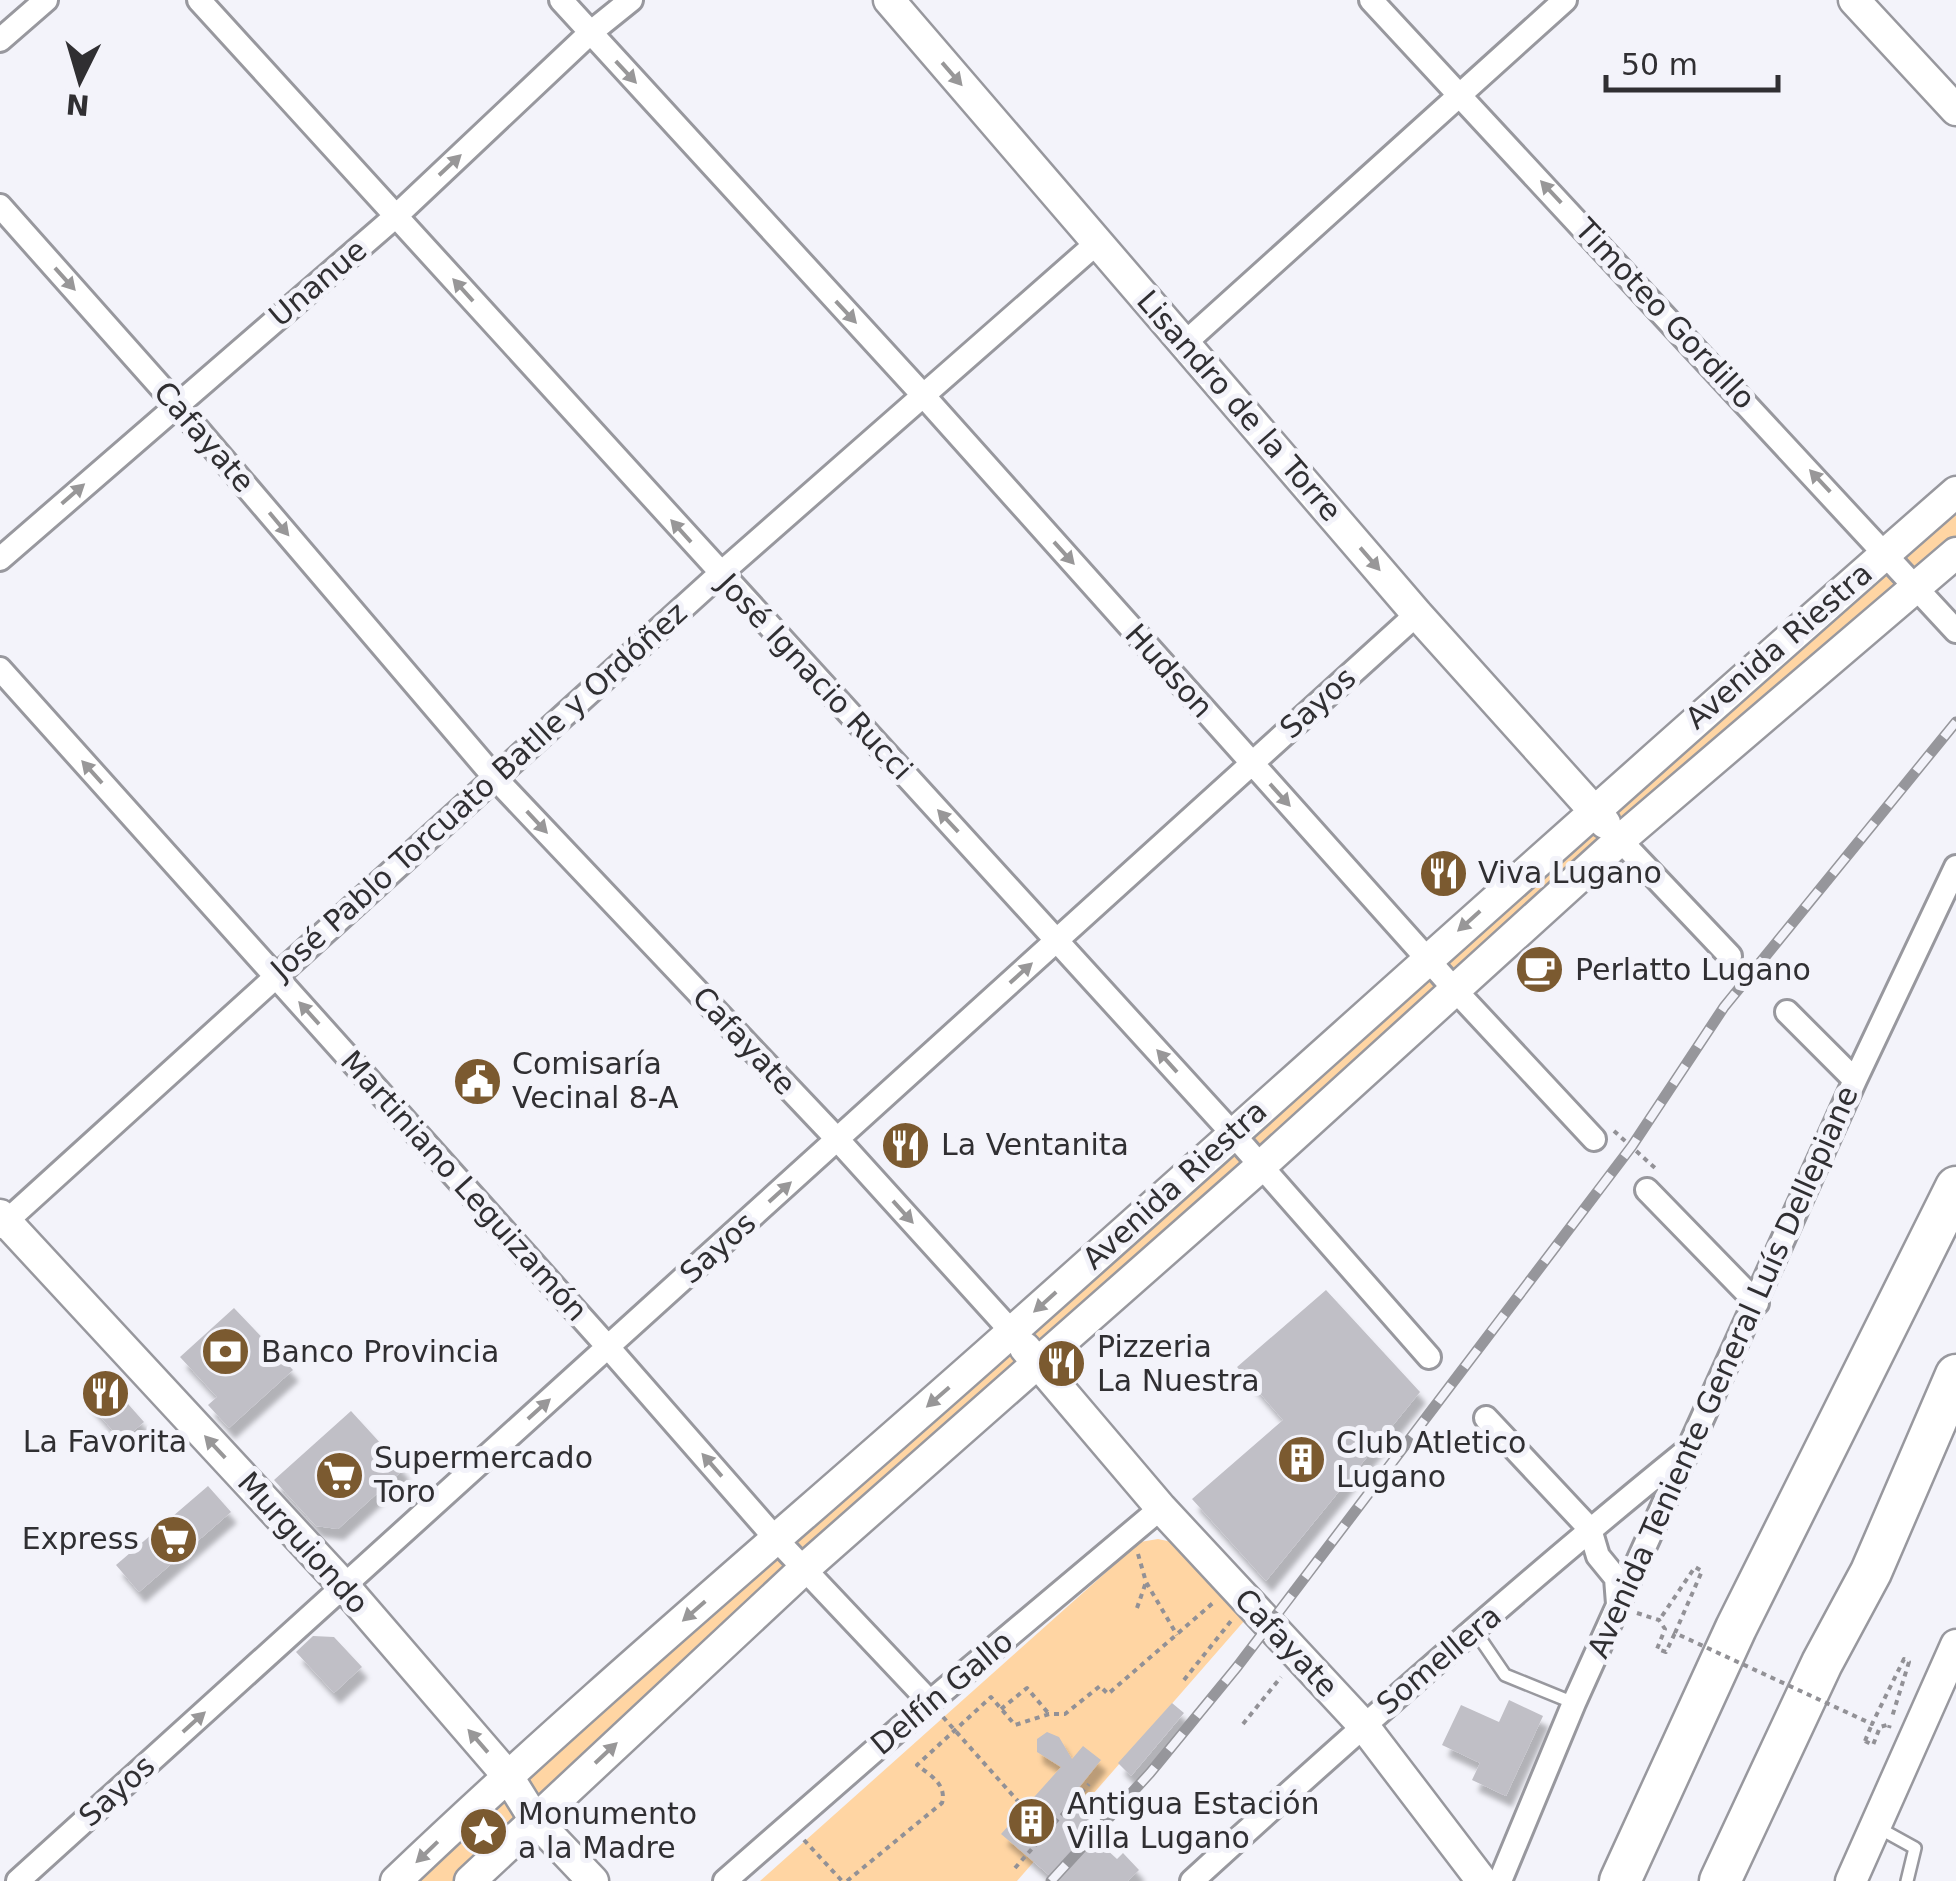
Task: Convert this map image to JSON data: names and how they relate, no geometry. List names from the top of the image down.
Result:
{
  "streets": {
    "main road": [
      "Lisandro de la Torre",
      "Cafayate",
      "Avenida Riestra",
      "Murguiondo"
    ],
    "street": [
      "Unanue",
      "Timoteo Gordillo",
      "Hudson",
      "José Ignacio Rucci",
      "Sayos",
      "José Pablo Torcuato Batlle y Ordóñez",
      "Martiniano Leguizamón",
      "Avenida Teniente General Luís Dellepiane",
      "Somellera",
      "Delfín Gallo"
    ]
  },
  "crossings": [
    ["Unanue", "Cafayate"],
    ["Unanue", "Hudson"],
    ["Unanue", "José Ignacio Rucci"],
    ["Timoteo Gordillo", "Avenida Riestra"],
    ["Lisandro de la Torre", "Avenida Riestra"],
    ["Lisandro de la Torre", "Sayos"],
    ["Lisandro de la Torre", "José Pablo Torcuato Batlle y Ordóñez"],
    ["Cafayate", "Avenida Riestra"],
    ["Cafayate", "Sayos"],
    ["Cafayate", "José Pablo Torcuato Batlle y Ordóñez"],
    ["Cafayate", "Somellera"],
    ["Cafayate", "Delfín Gallo"],
    ["Avenida Riestra", "Hudson"],
    ["Avenida Riestra", "José Ignacio Rucci"],
    ["Avenida Riestra", "Martiniano Leguizamón"],
    ["Avenida Riestra", "Murguiondo"],
    ["Hudson", "Sayos"],
    ["Hudson", "José Pablo Torcuato Batlle y Ordóñez"],
    ["José Ignacio Rucci", "Sayos"],
    ["José Ignacio Rucci", "José Pablo Torcuato Batlle y Ordóñez"],
    ["Sayos", "Martiniano Leguizamón"],
    ["Sayos", "Murguiondo"],
    ["José Pablo Torcuato Batlle y Ordóñez", "Martiniano Leguizamón"],
    ["José Pablo Torcuato Batlle y Ordóñez", "Murguiondo"],
    ["Martiniano Leguizamón", "Delfín Gallo"],
    ["Avenida Teniente General Luís Dellepiane", "Somellera"]
  ],
  "one_way": [
    "Unanue",
    "Timoteo Gordillo",
    "Lisandro de la Torre",
    "Cafayate",
    "Hudson",
    "José Ignacio Rucci",
    "Sayos",
    "Martiniano Leguizamón",
    "Murguiondo"
  ],
  "places": {
    "restaurant": [
      "Viva Lugano",
      "La Ventanita",
      "Pizzeria La Nuestra",
      "La Favorita"
    ],
    "cafe": ["Perlatto Lugano"],
    "public building": ["Comisaría Vecinal 8-A"],
    "bank": ["Banco Provincia"],
    "building": ["Club Atletico Lugano", "Antigua Estación Villa Lugano"],
    "supermarket": ["Supermercado Toro", "Express"],
    "place": ["Monumento a la Madre"]
  },
  "scale_bar": "50 m",
  "north": "bottom"
}
